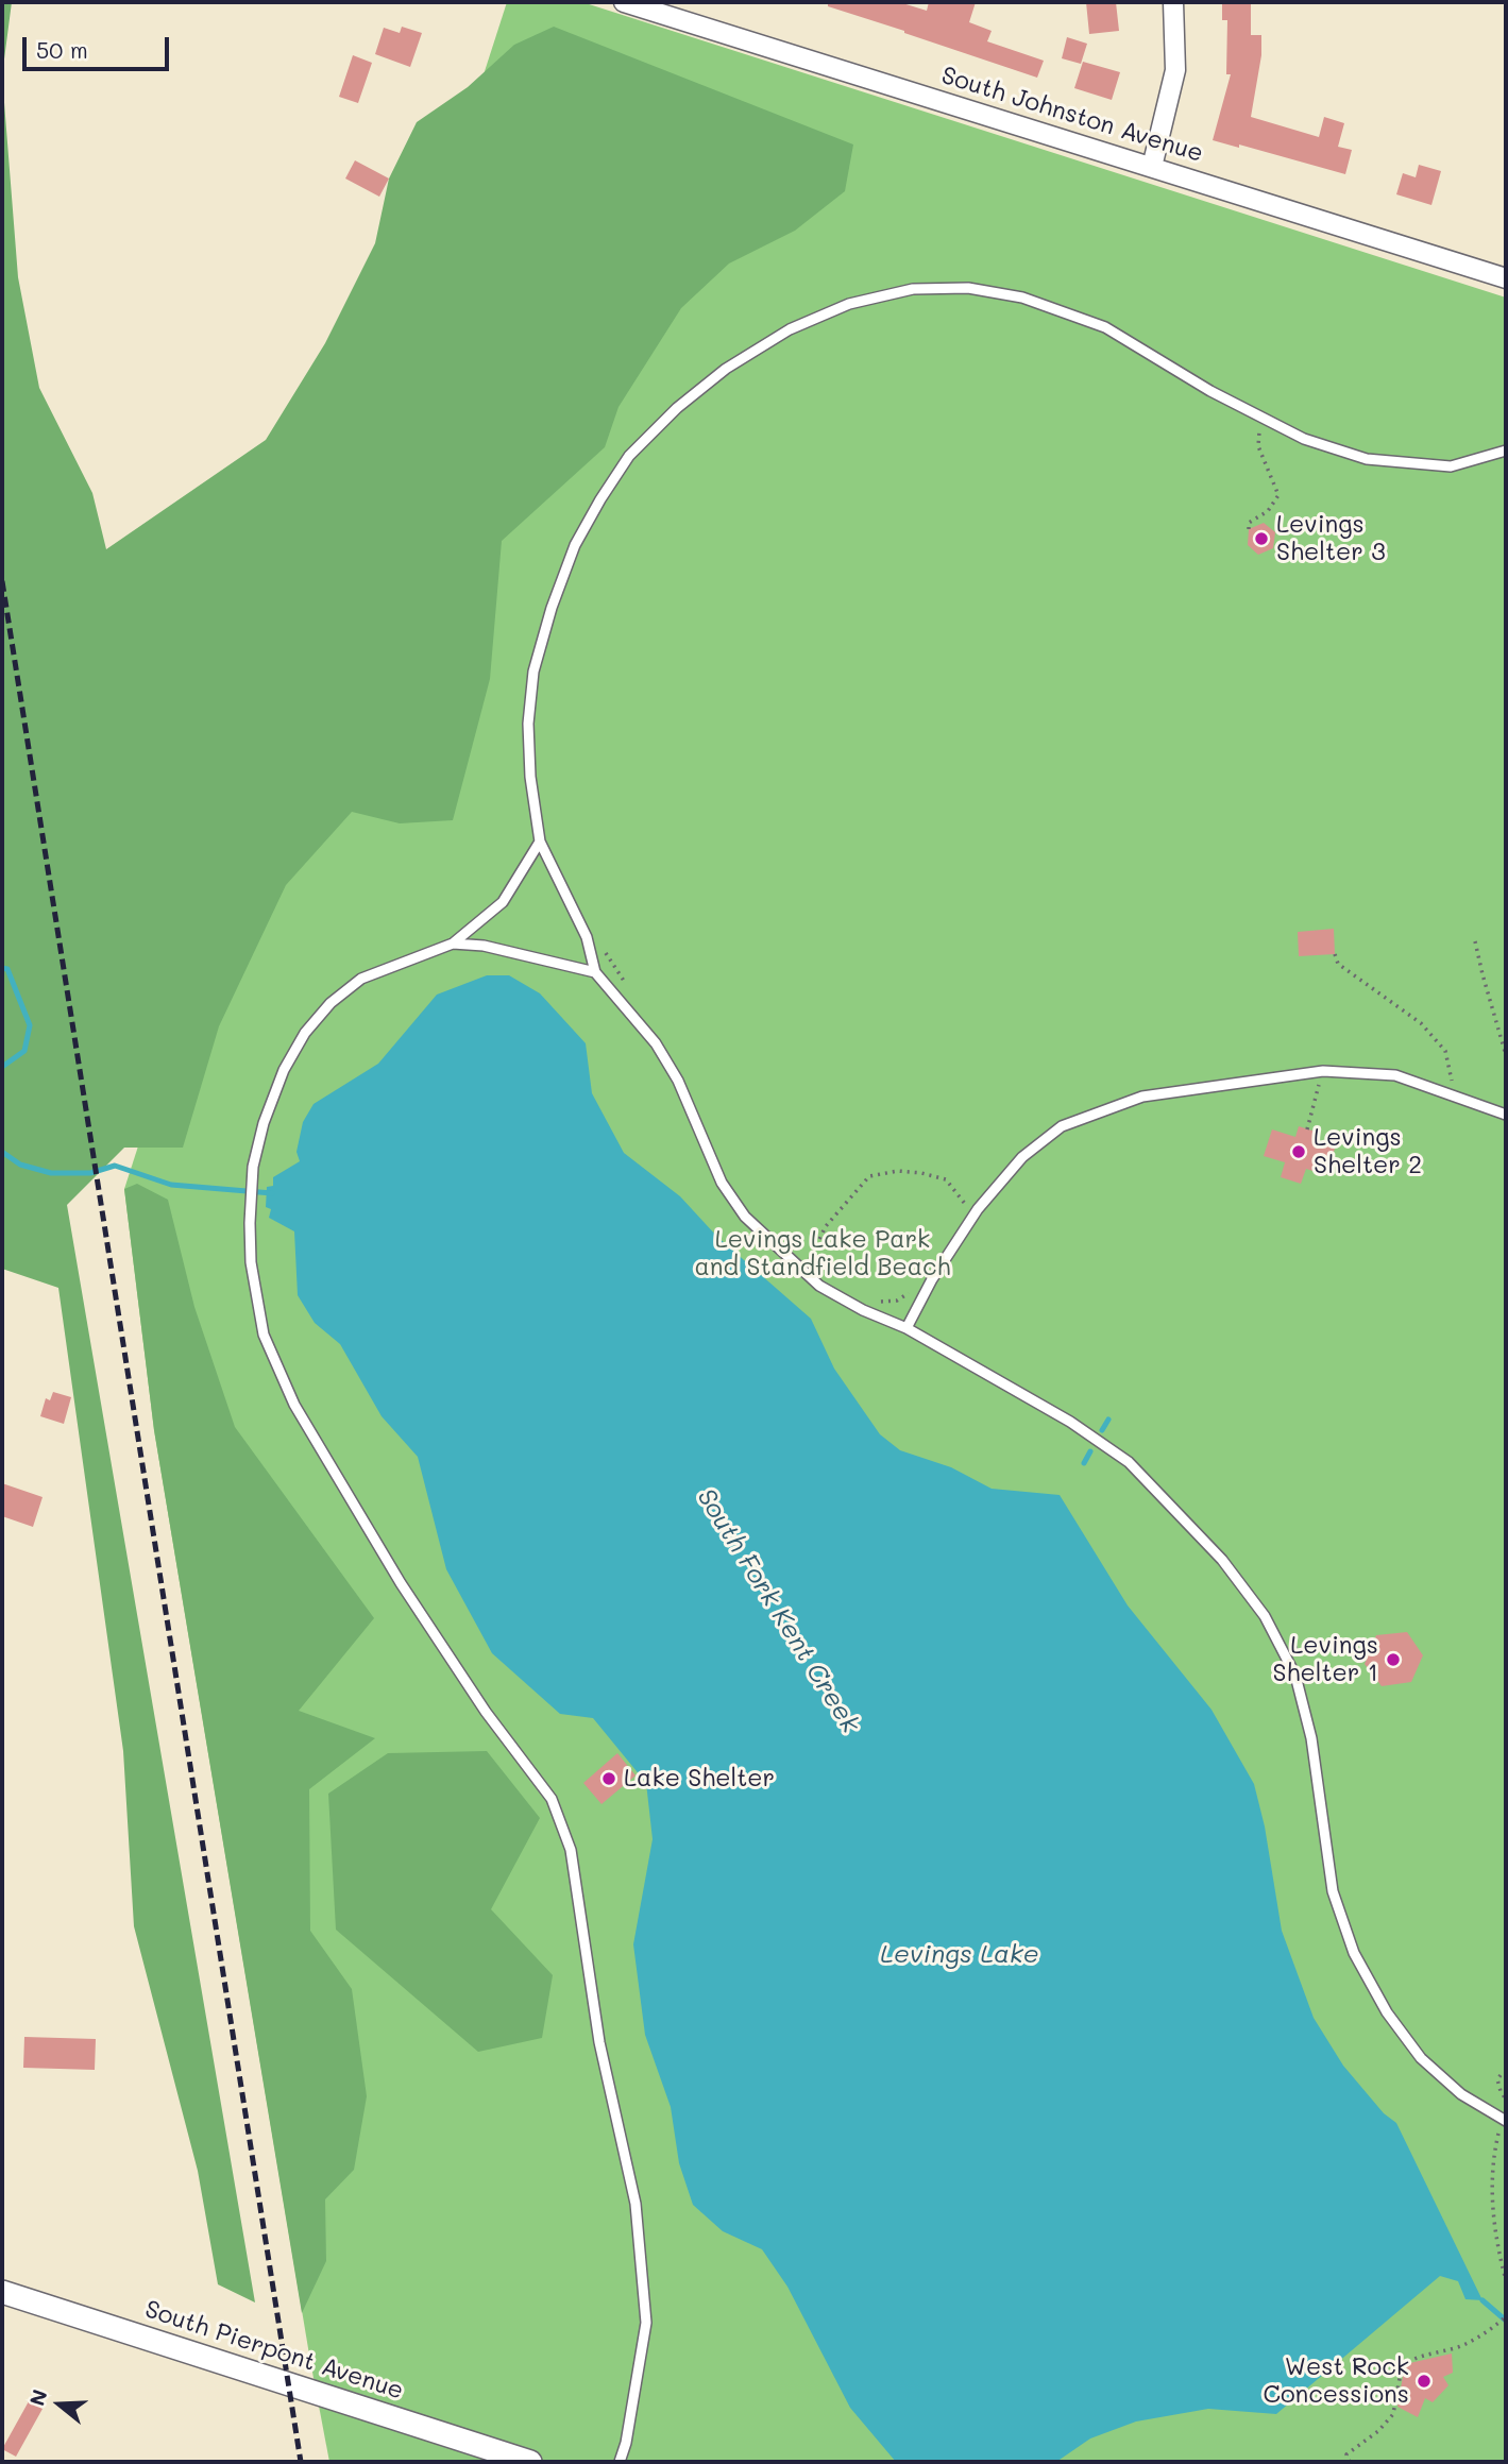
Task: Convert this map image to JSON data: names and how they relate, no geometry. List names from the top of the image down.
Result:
{
  "streets": {
    "street": ["South Johnston Avenue", "South Pierpont Avenue"]
  },
  "water": ["South Fork Kent Creek", "Levings Lake"],
  "parks": ["Levings Lake Park and Standfield Beach"],
  "places": [
    "Levings Shelter 3",
    "Levings Shelter 2",
    "Levings Shelter 1",
    "Lake Shelter",
    "West Rock Concessions"
  ],
  "scale_bar": "50 m",
  "north": "left"
}
